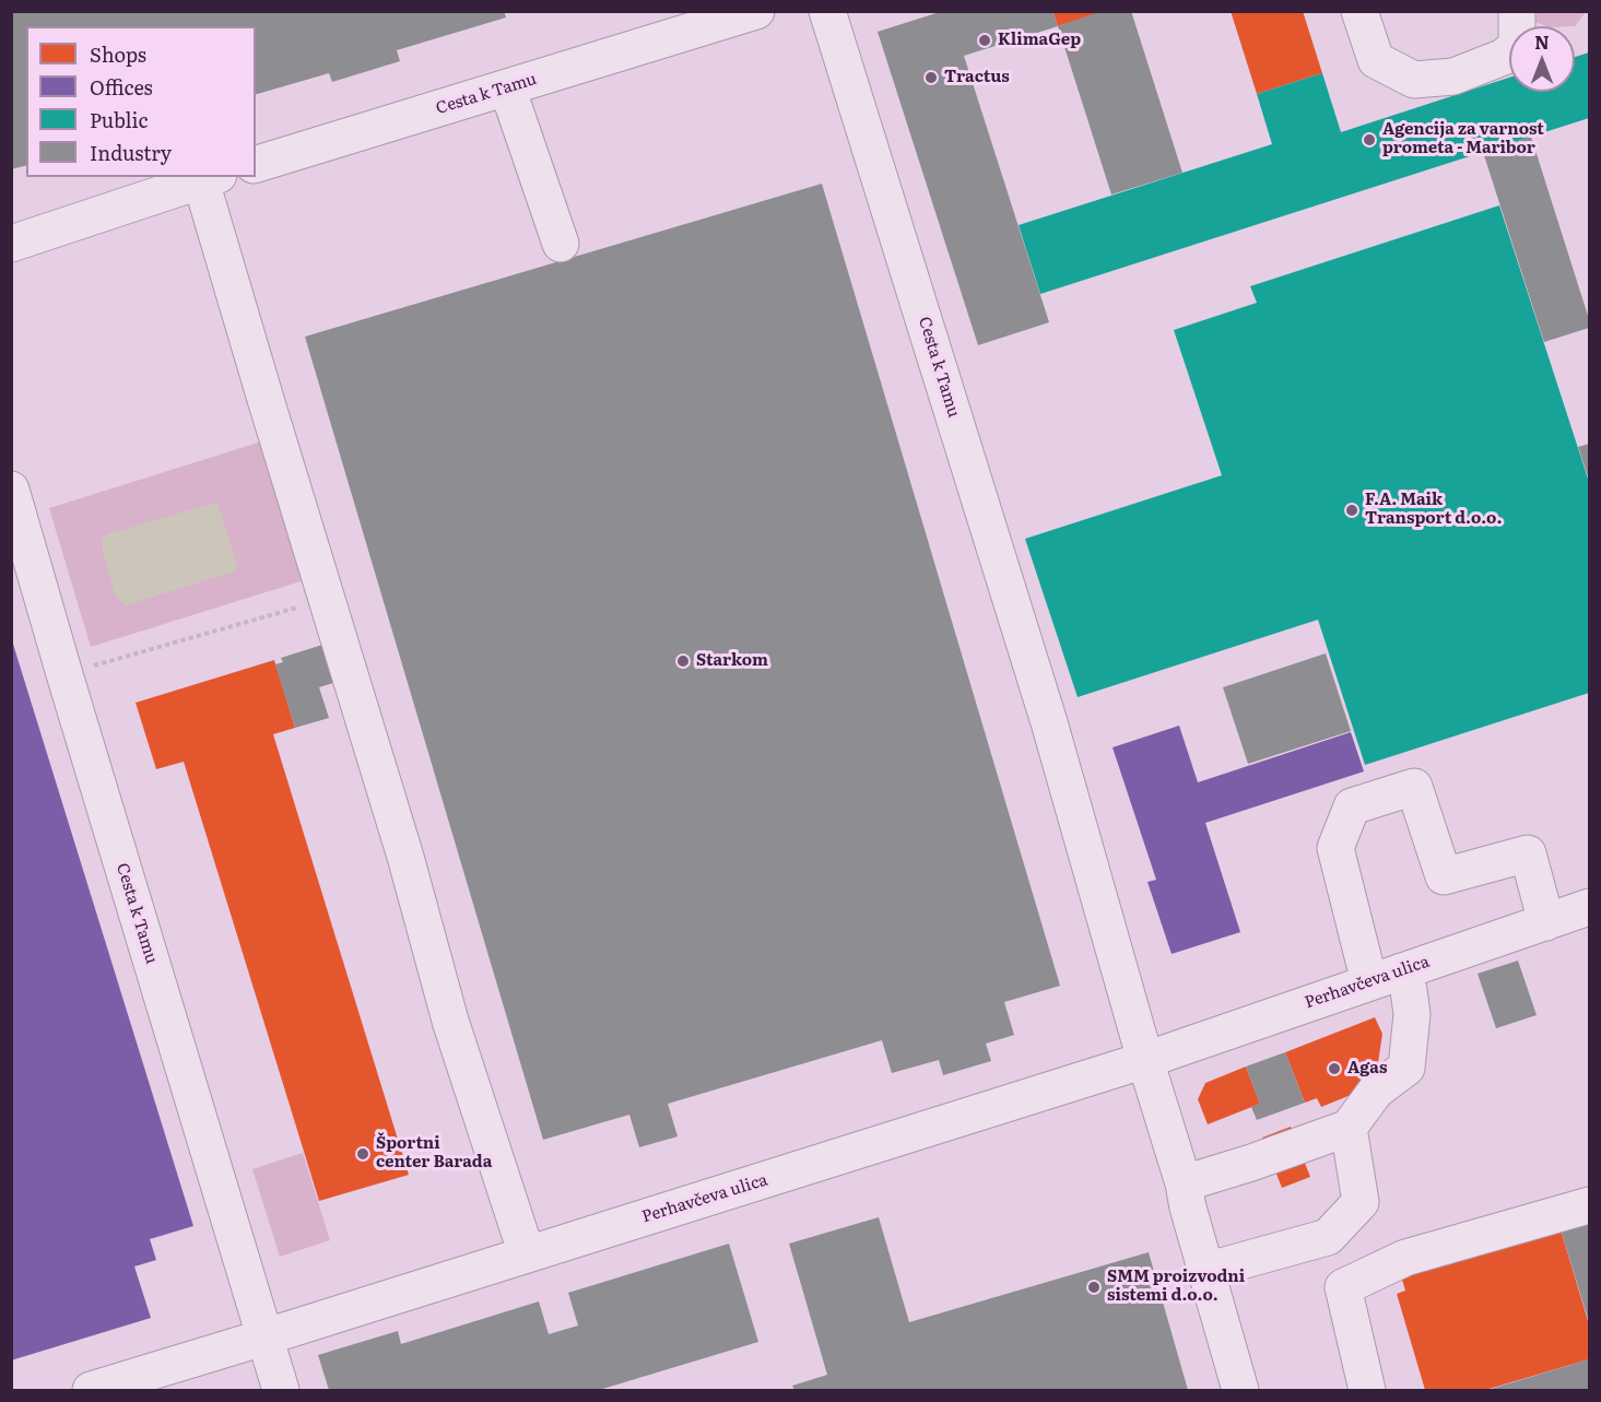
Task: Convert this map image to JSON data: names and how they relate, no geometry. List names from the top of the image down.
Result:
{
  "streets": {
    "street": ["Cesta k Tamu", "Perhavčeva ulica"]
  },
  "crossings": [
    ["Cesta k Tamu", "Perhavčeva ulica"]
  ],
  "places": [
    "KlimaGep",
    "Tractus",
    "Agencija za varnost prometa - Maribor",
    "F.A. Maik Transport d.o.o.",
    "Starkom",
    "Agas",
    "Športni center Barada",
    "SMM proizvodni sistemi d.o.o."
  ],
  "legend": [
    "Shops",
    "Offices",
    "Public",
    "Industry"
  ],
  "north": "top"
}
